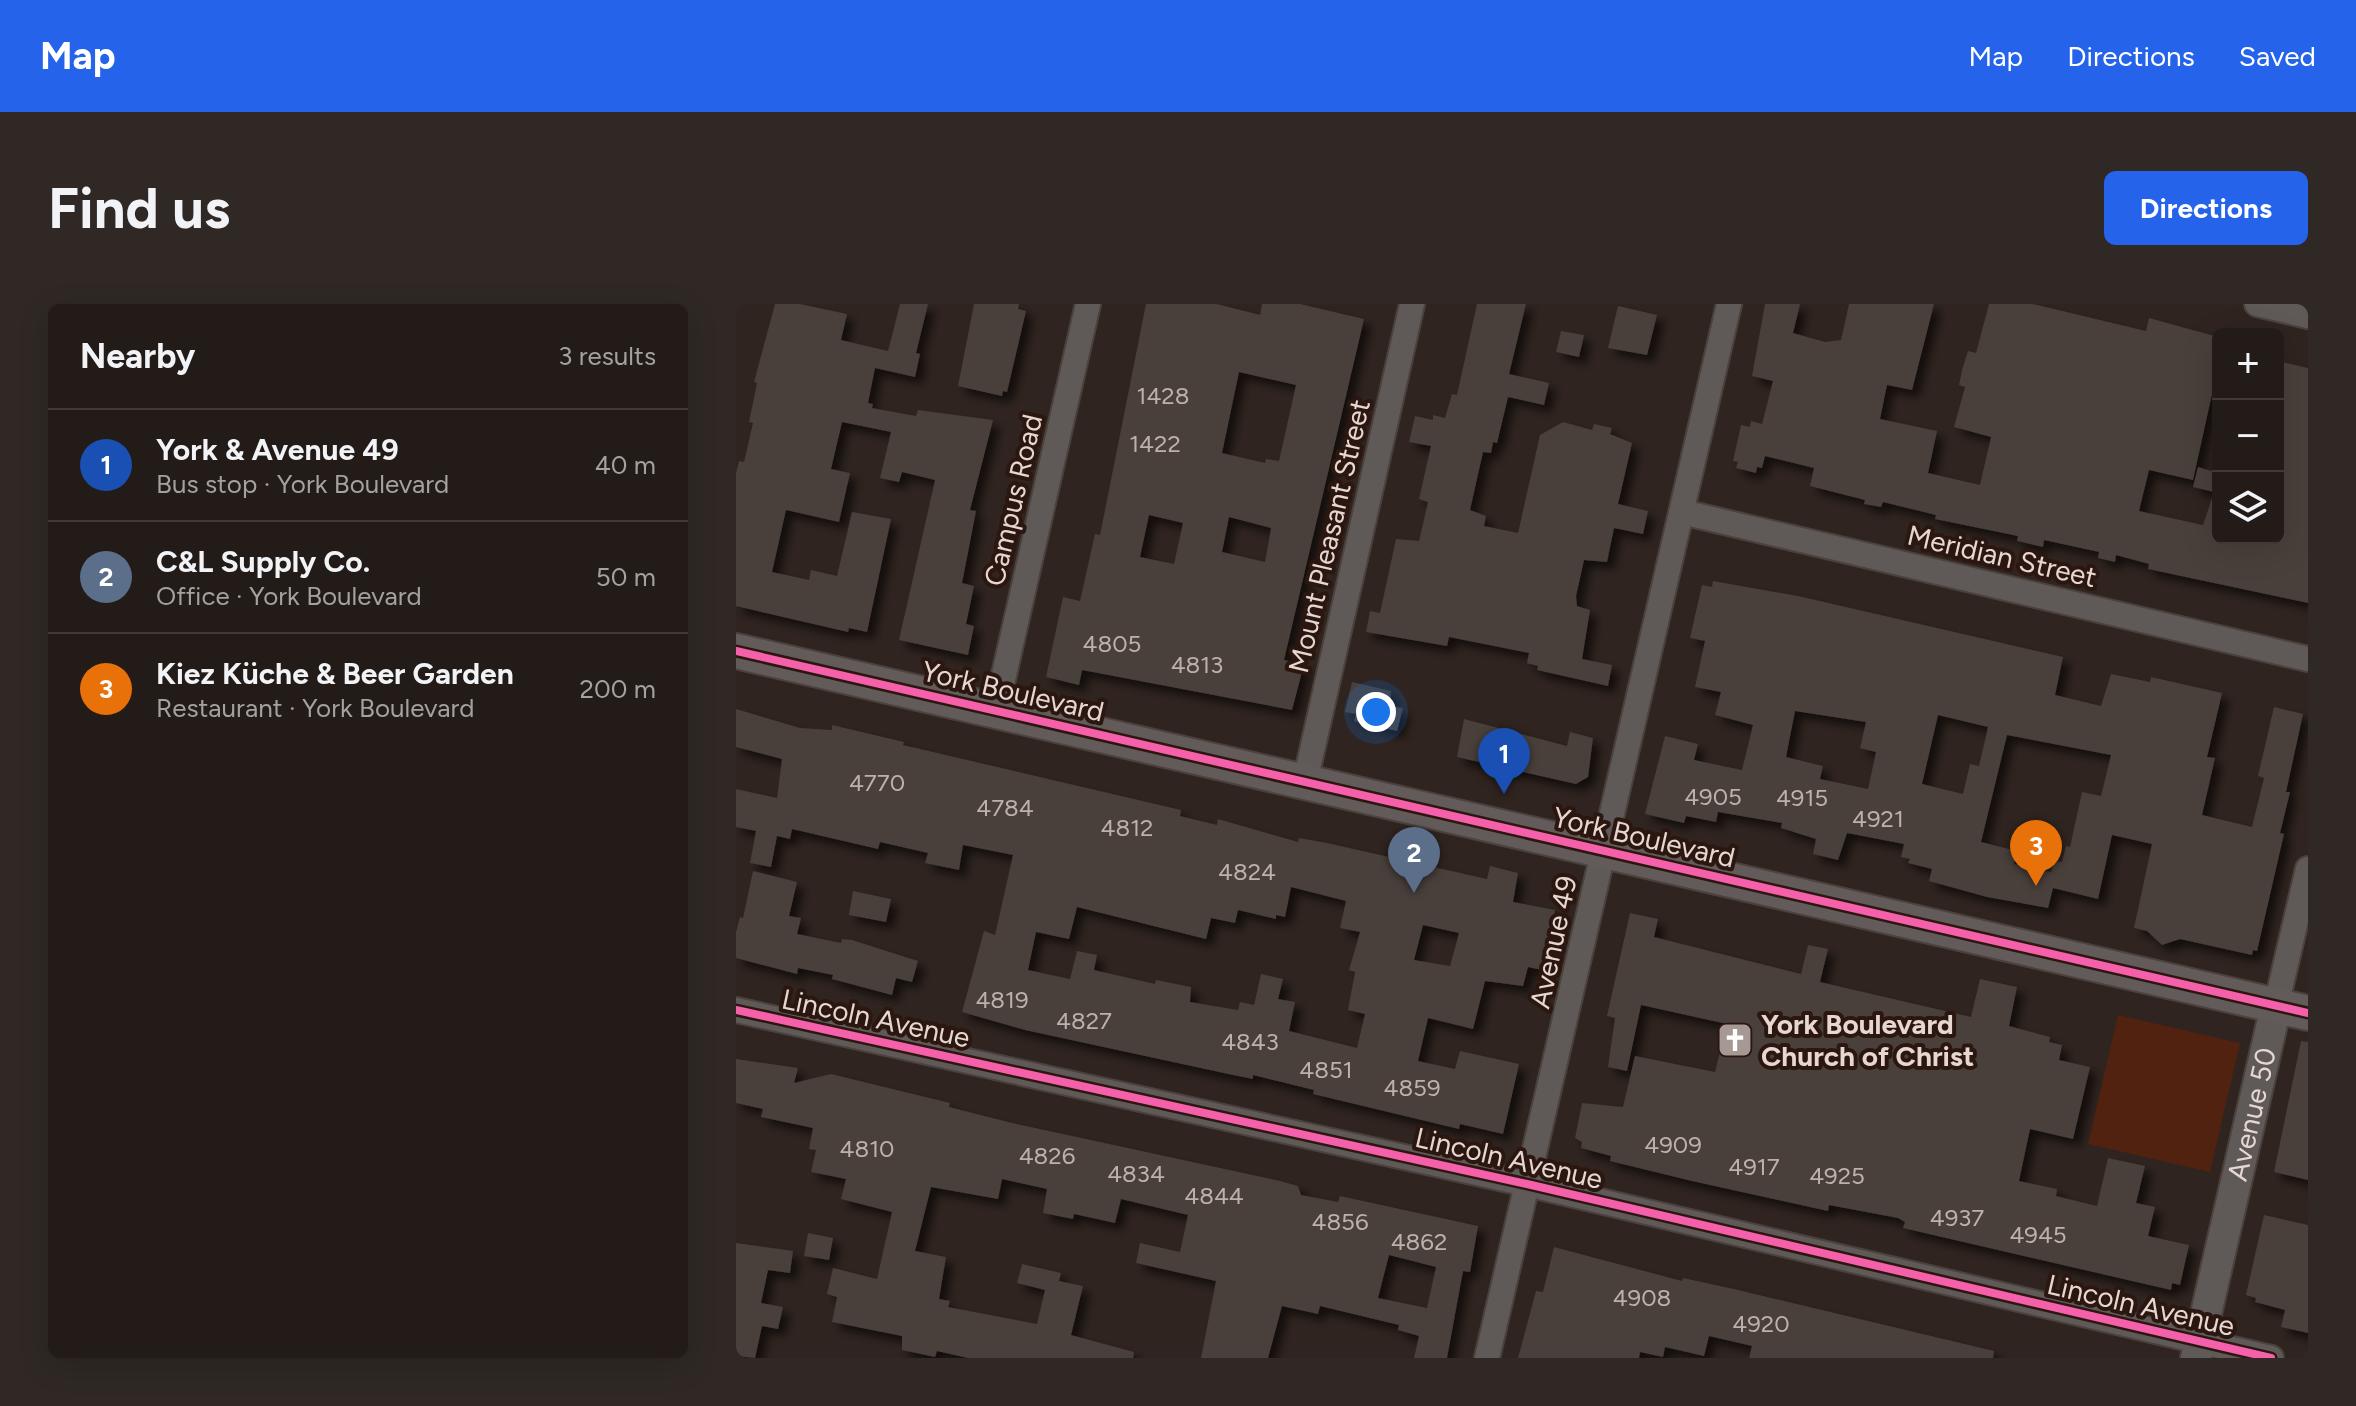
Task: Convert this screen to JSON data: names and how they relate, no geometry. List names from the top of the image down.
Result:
{
  "streets": {
    "main road": ["York Boulevard"],
    "street": [
      "Campus Road",
      "Mount Pleasant Street",
      "Meridian Street",
      "Avenue 49",
      "Lincoln Avenue",
      "Avenue 50"
    ]
  },
  "crossings": [
    ["Campus Road", "York Boulevard"],
    ["Mount Pleasant Street", "York Boulevard"],
    ["Meridian Street", "Avenue 49"],
    ["York Boulevard", "Avenue 49"],
    ["York Boulevard", "Avenue 50"],
    ["Avenue 49", "Lincoln Avenue"],
    ["Lincoln Avenue", "Avenue 50"]
  ],
  "places": {
    "church": ["York Boulevard Church of Christ"]
  },
  "house_numbers": [
    "1428",
    "1422",
    "4805",
    "4813",
    "4770",
    "4905",
    "4915",
    "4784",
    "4921",
    "4812",
    "4824",
    "4819",
    "4827",
    "4843",
    "4851",
    "4859",
    "4909",
    "4810",
    "4826",
    "4917",
    "4834",
    "4925",
    "4844",
    "4937",
    "4856",
    "4945",
    "4862",
    "4908",
    "4920"
  ],
  "page": {
    "header": "Map",
    "nav": ["Map", "Directions", "Saved"],
    "buttons": "Directions",
    "title": "Find us",
    "heading": ["Nearby", "3 results"],
    "map_buttons": ["+", "−"],
    "list": [
      {
        "mark": "1",
        "name": "York & Avenue 49",
        "note": "Bus stop · York Boulevard",
        "value": "40 m"
      },
      {
        "mark": "2",
        "name": "C&L Supply Co.",
        "note": "Office · York Boulevard",
        "value": "50 m"
      },
      {
        "mark": "3",
        "name": "Kiez Küche & Beer Garden",
        "note": "Restaurant · York Boulevard",
        "value": "200 m"
      }
    ],
    "pins": ["1", "3", "2"]
  }
}
